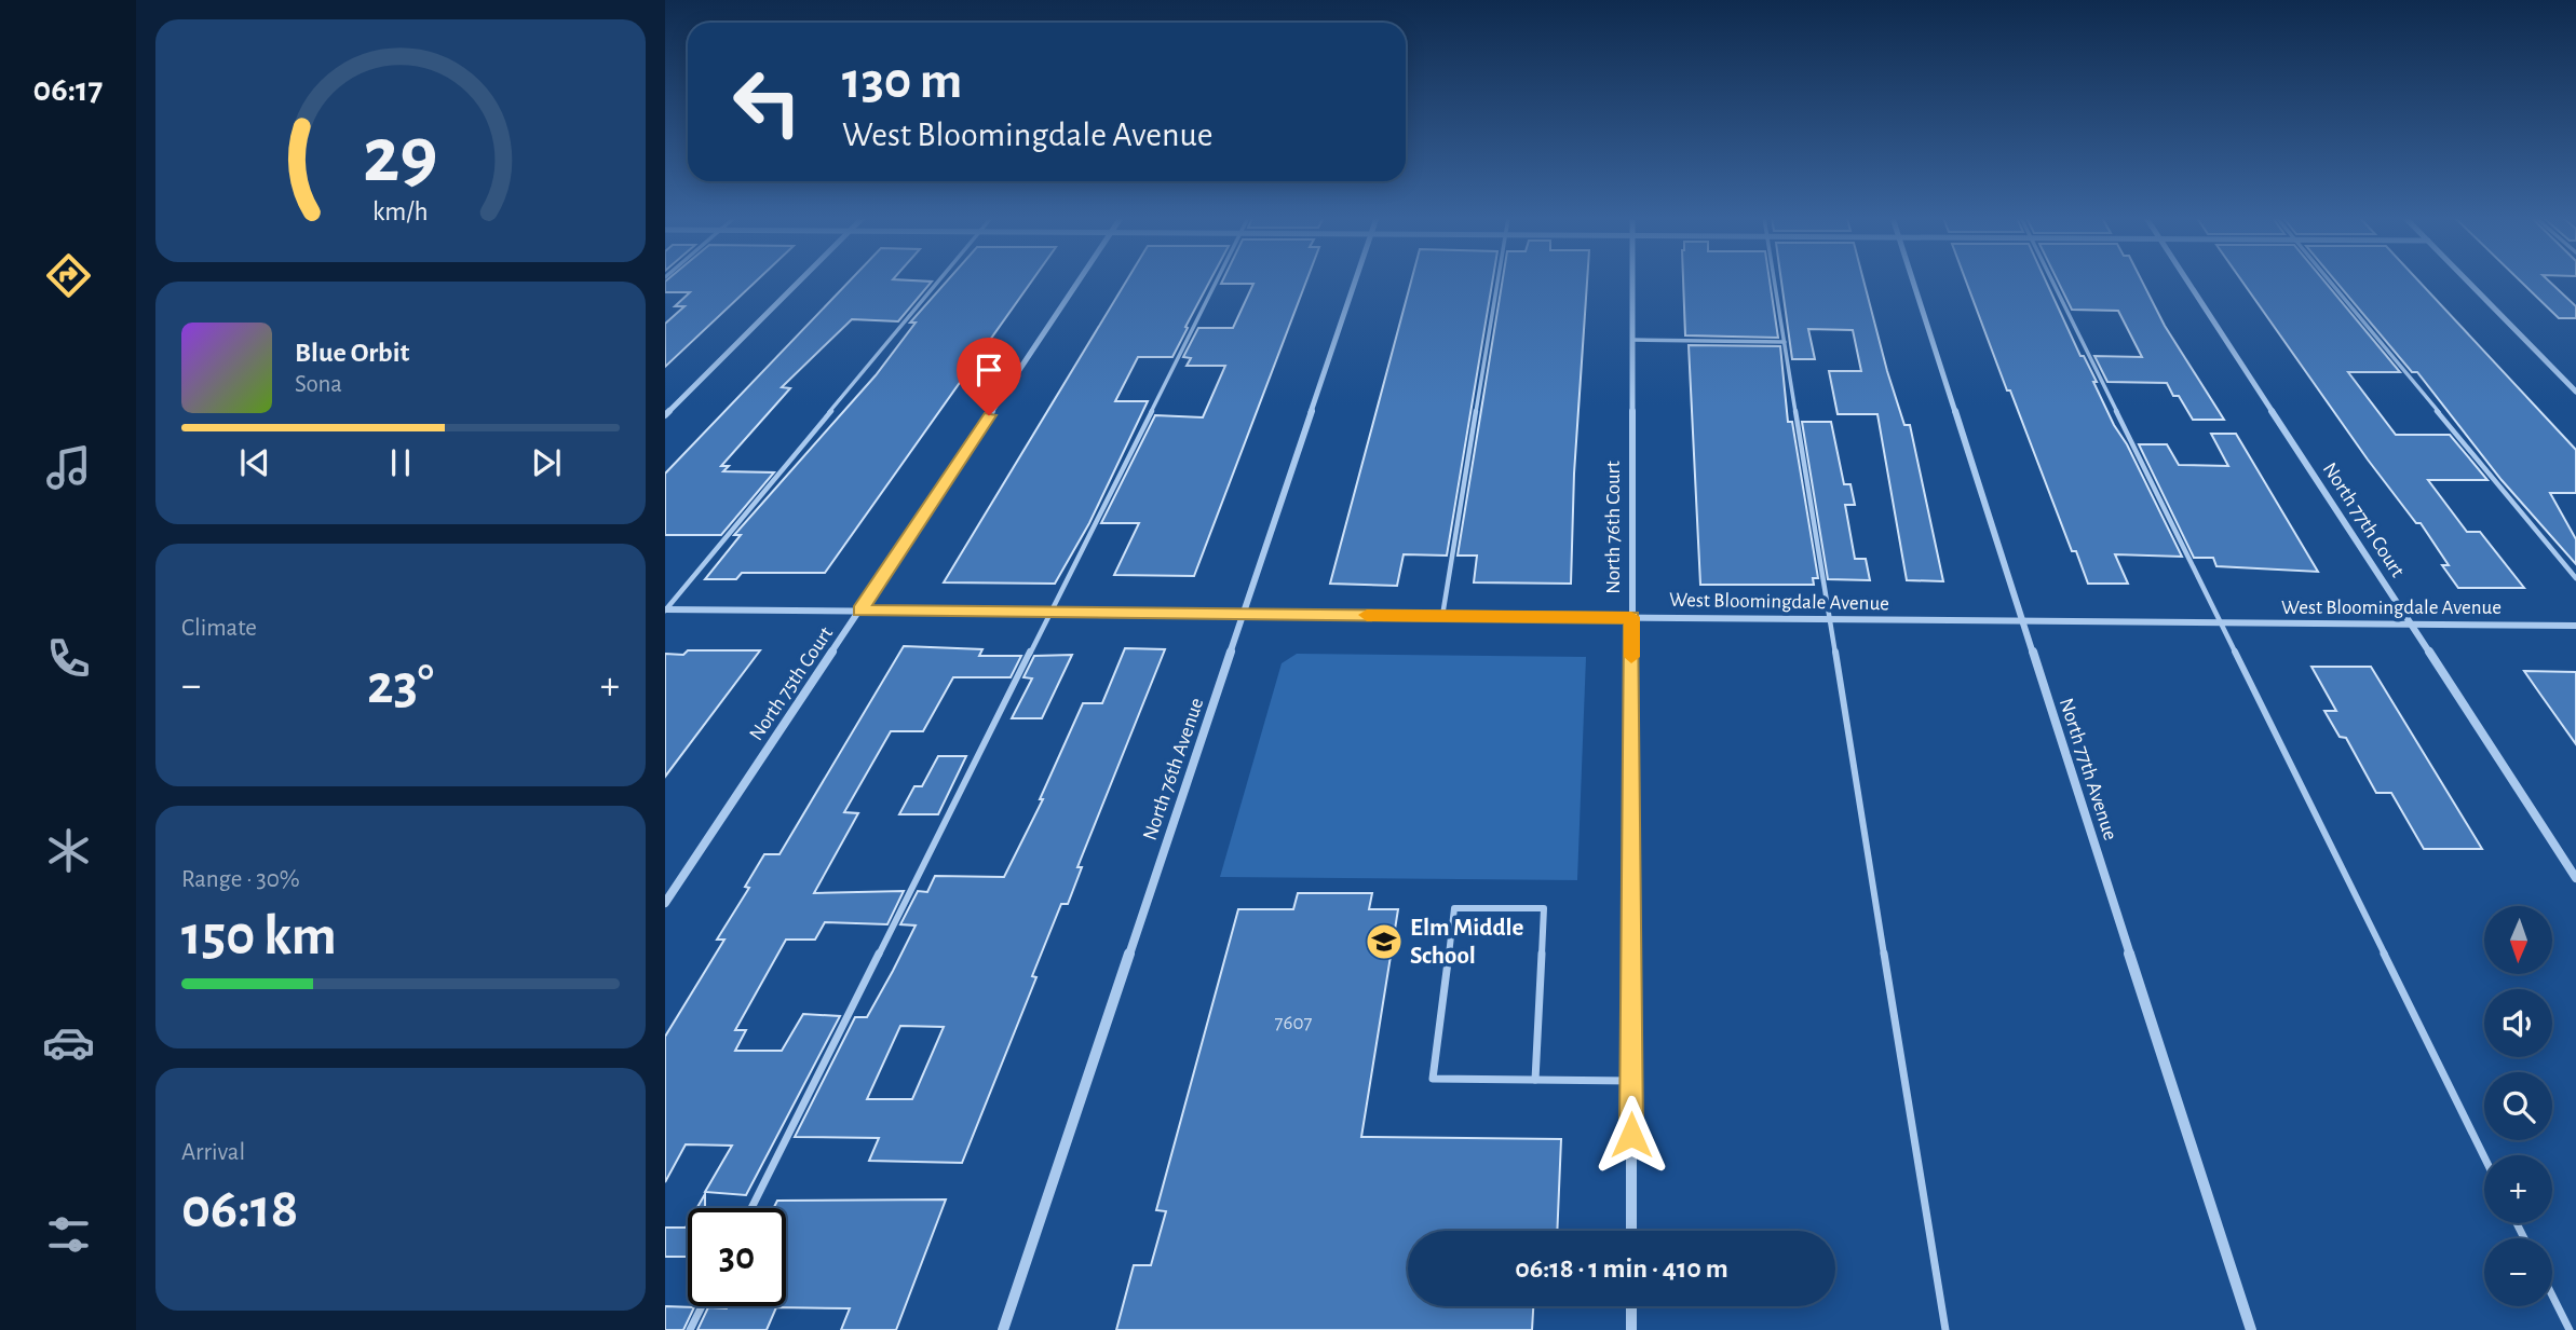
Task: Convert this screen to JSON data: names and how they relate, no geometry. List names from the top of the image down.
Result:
{
  "streets": {
    "street": [
      "North 77th Court",
      "North 76th Court",
      "West Bloomingdale Avenue",
      "North 75th Court",
      "North 76th Avenue",
      "North 77th Avenue"
    ]
  },
  "crossings": [
    ["North 77th Court", "West Bloomingdale Avenue"],
    ["North 76th Court", "West Bloomingdale Avenue"],
    ["West Bloomingdale Avenue", "North 75th Court"],
    ["West Bloomingdale Avenue", "North 76th Avenue"],
    ["West Bloomingdale Avenue", "North 77th Avenue"]
  ],
  "places": {
    "school or university": ["Elm Middle School"]
  },
  "house_numbers": ["7607"],
  "north": "bottom",
  "page": {
    "tabs": "06:17",
    "turn": ["130 m", "West Bloomingdale Avenue"],
    "song": ["Blue Orbit", "Sona"],
    "tile": [
      "Climate",
      ["Range · 30%", "150 km"],
      ["Arrival", "06:18"]
    ],
    "heat": ["−", "23°", "+"],
    "map_buttons": ["+", "−"],
    "limit": "30",
    "trip": "06:18 · 1 min · 410 m",
    "gauge": ["29", "km/h"]
  }
}
